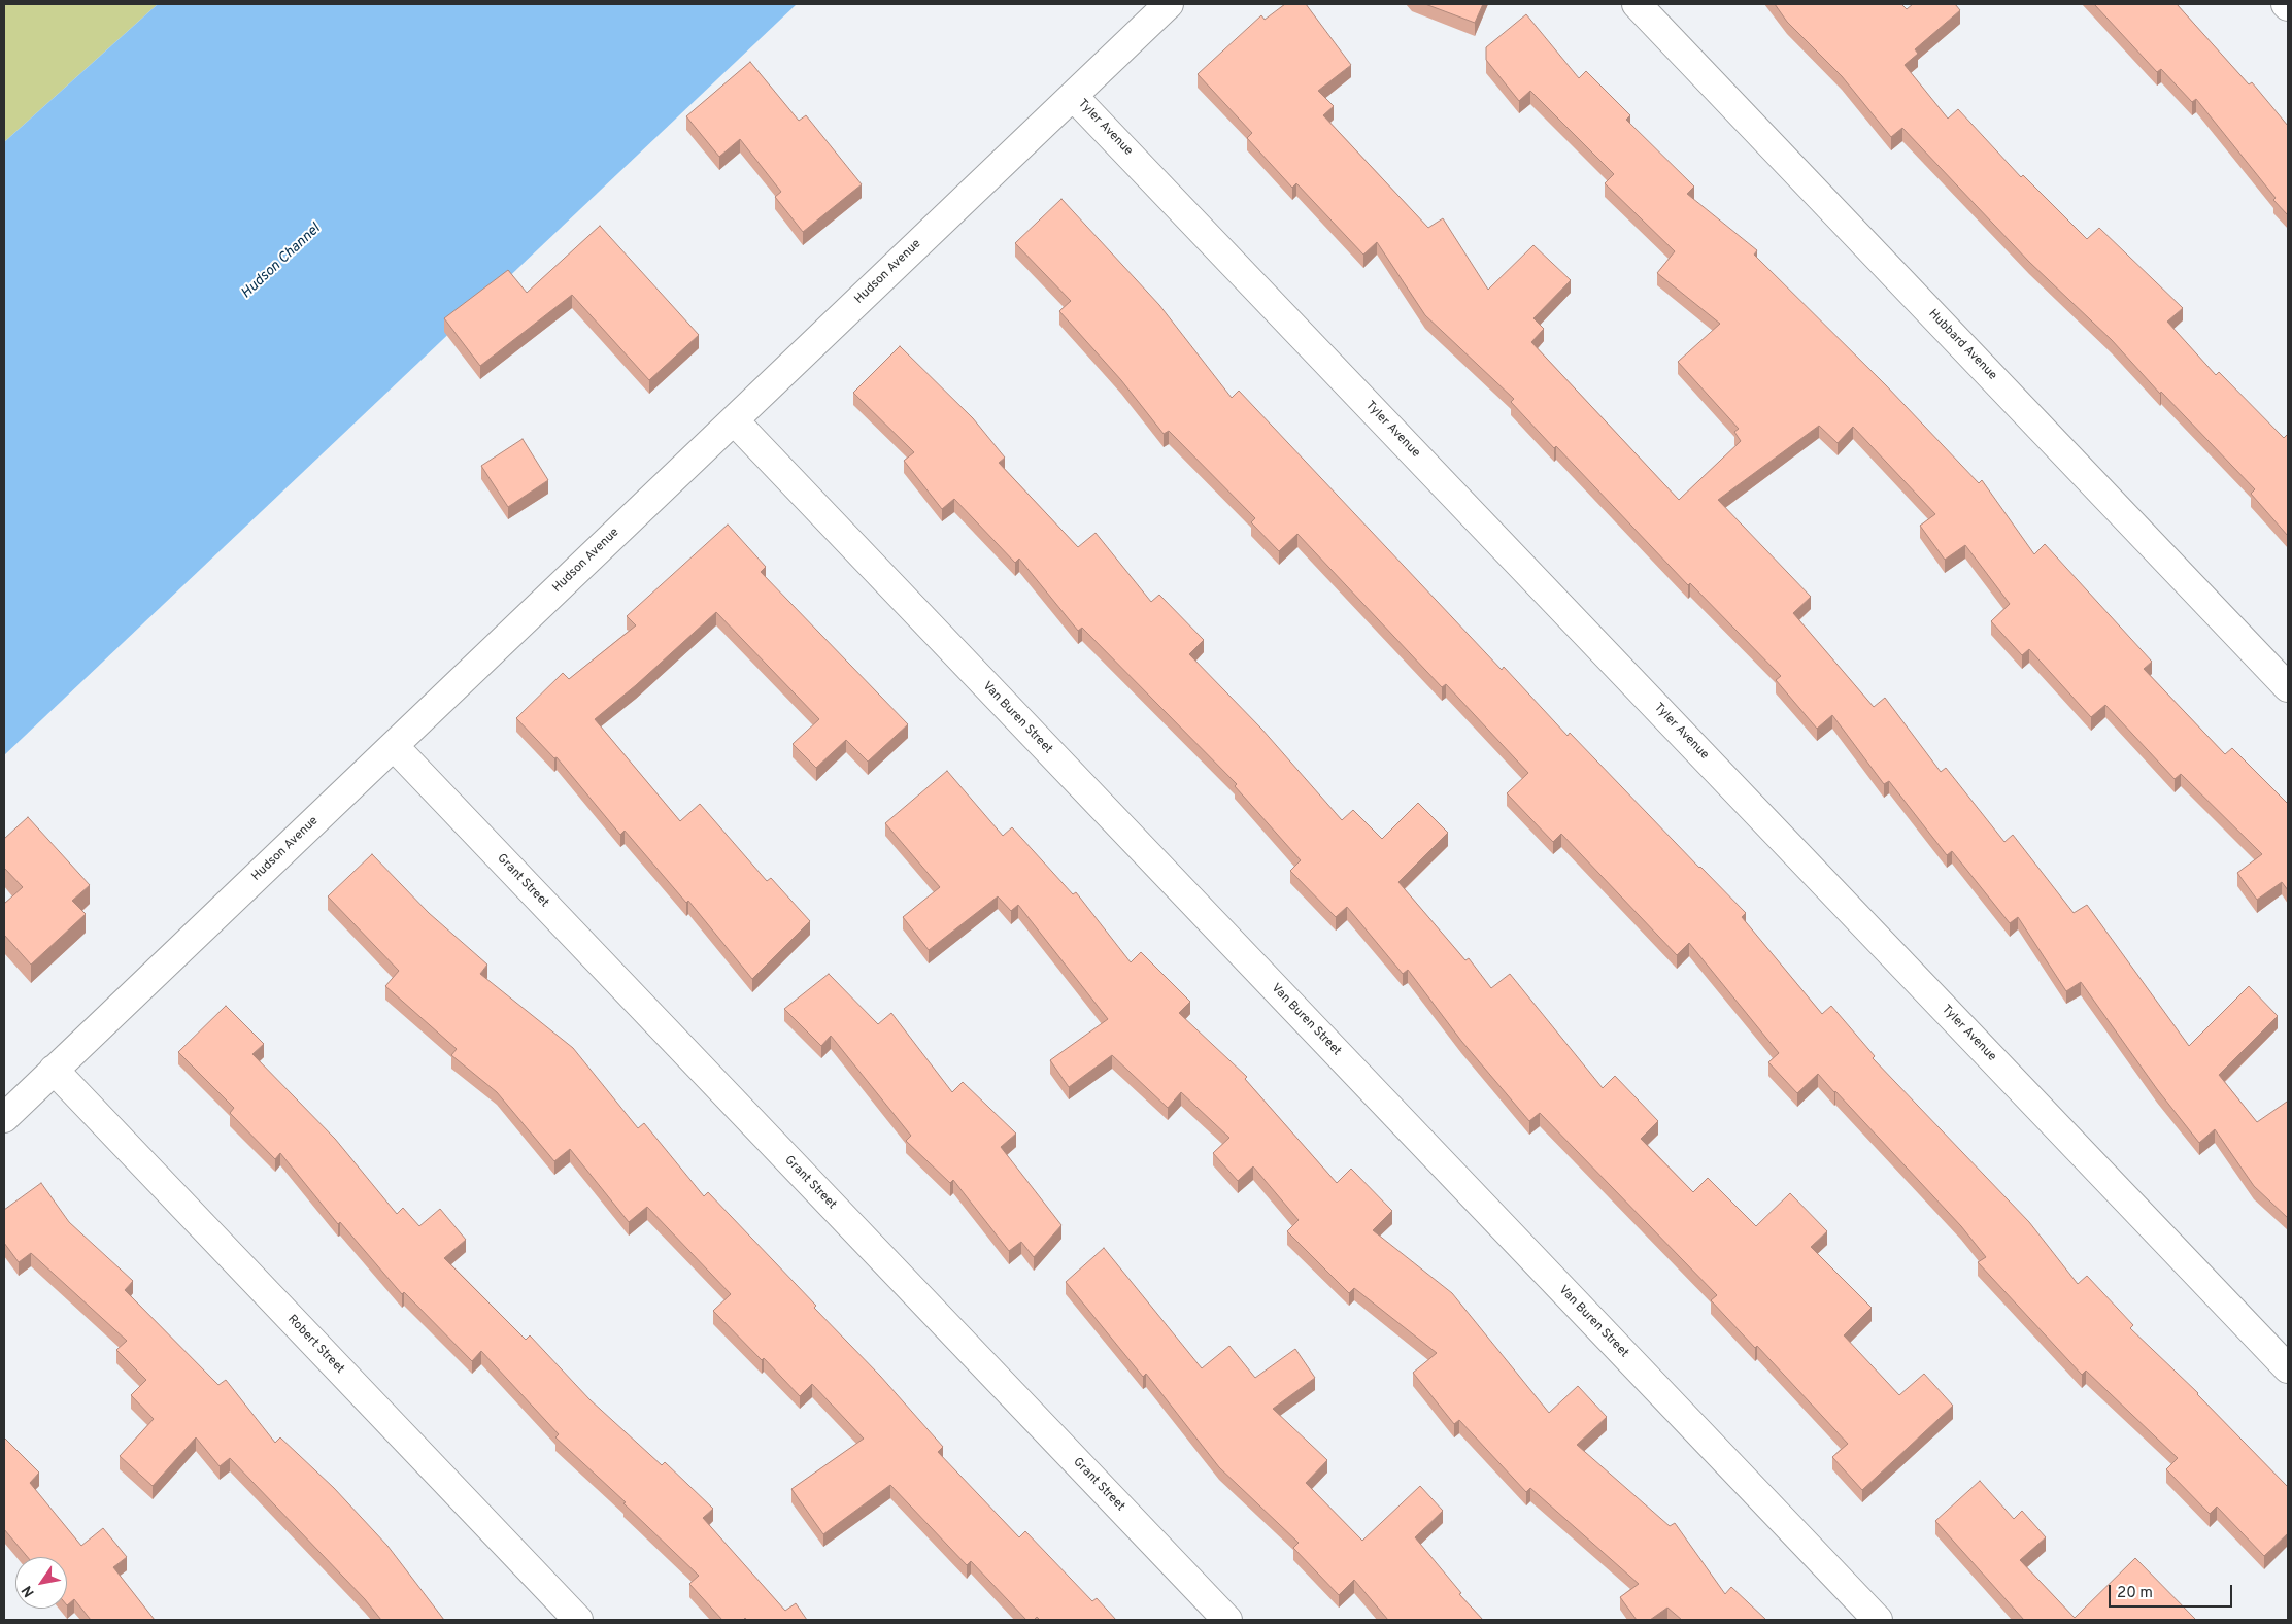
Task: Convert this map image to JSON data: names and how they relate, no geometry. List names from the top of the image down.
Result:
{
  "streets": {
    "street": [
      "Tyler Avenue",
      "Hudson Avenue",
      "Hubbard Avenue",
      "Van Buren Street",
      "Grant Street",
      "Robert Street"
    ]
  },
  "crossings": [
    ["Tyler Avenue", "Hudson Avenue"],
    ["Hudson Avenue", "Van Buren Street"],
    ["Hudson Avenue", "Grant Street"],
    ["Hudson Avenue", "Robert Street"]
  ],
  "water": ["Hudson Channel"],
  "scale_bar": "20 m",
  "north": "bottom left"
}
